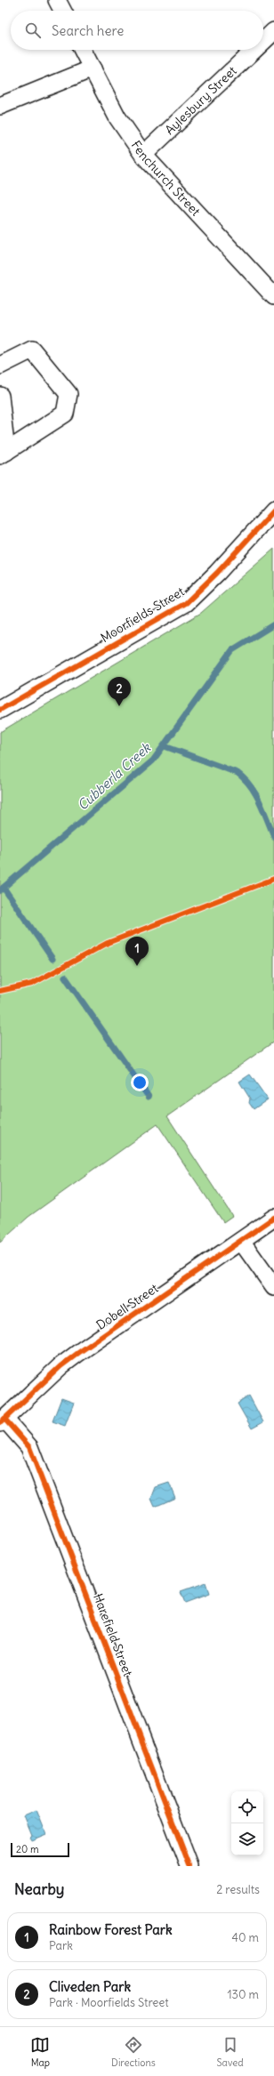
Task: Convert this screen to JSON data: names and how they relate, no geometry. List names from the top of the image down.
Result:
{
  "streets": {
    "street": [
      "Aylesbury Street",
      "Fenchurch Street",
      "Moorfields Street",
      "Dobell Street",
      "Harefield Street"
    ]
  },
  "crossings": [
    ["Aylesbury Street", "Fenchurch Street"],
    ["Dobell Street", "Harefield Street"]
  ],
  "water": ["Cubberla Creek"],
  "scale_bar": "20 m",
  "page": {
    "search": "Search here",
    "pins": ["2", "1"],
    "scale": "20 m",
    "heading": ["Nearby", "2 results"],
    "list": [
      {
        "mark": "1",
        "name": "Rainbow Forest Park",
        "note": "Park",
        "value": "40 m"
      },
      {
        "mark": "2",
        "name": "Cliveden Park",
        "note": "Park · Moorfields Street",
        "value": "130 m"
      }
    ],
    "nav": ["Map", "Directions", "Saved"]
  }
}
